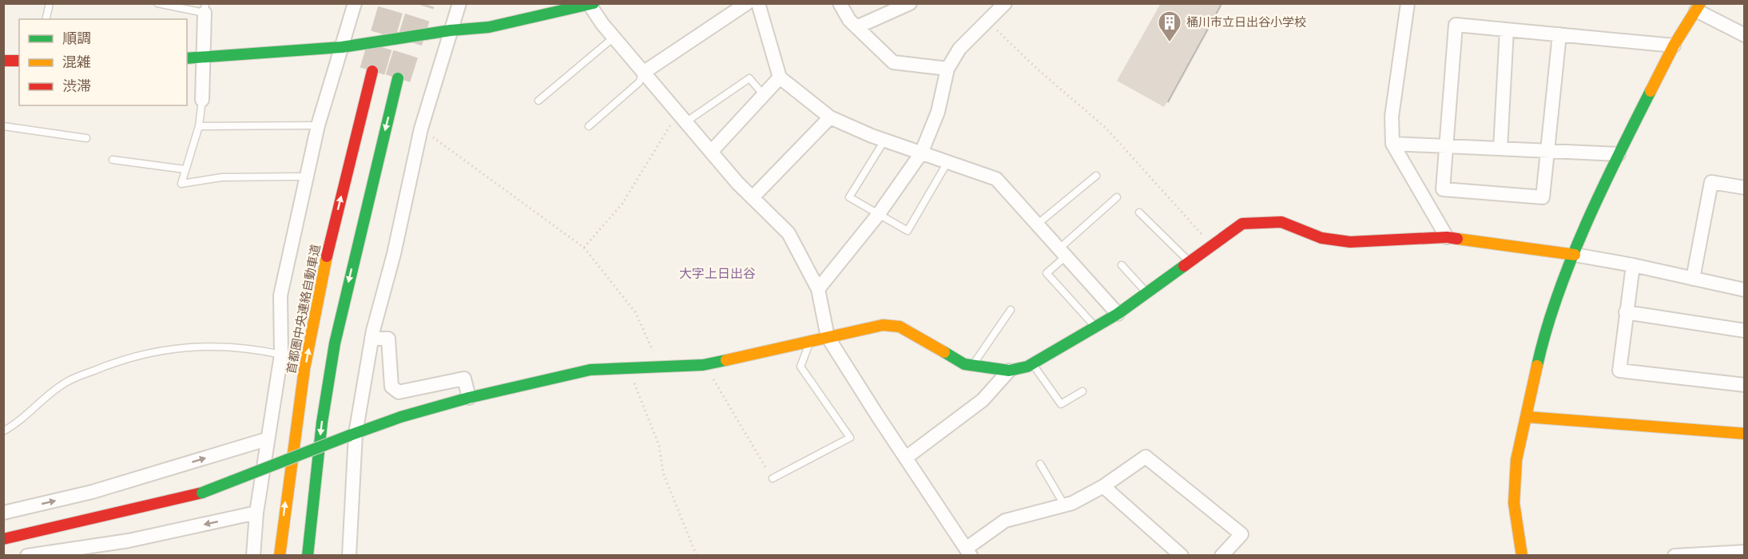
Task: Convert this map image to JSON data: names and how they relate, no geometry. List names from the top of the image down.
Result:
{
  "streets": {
    "main road": ["首都圏中央連絡自動車道"]
  },
  "districts": ["大字上日出谷"],
  "places": {
    "building": ["桶川市立日出谷小学校"]
  },
  "legend": ["順調", "混雑", "渋滞"]
}
